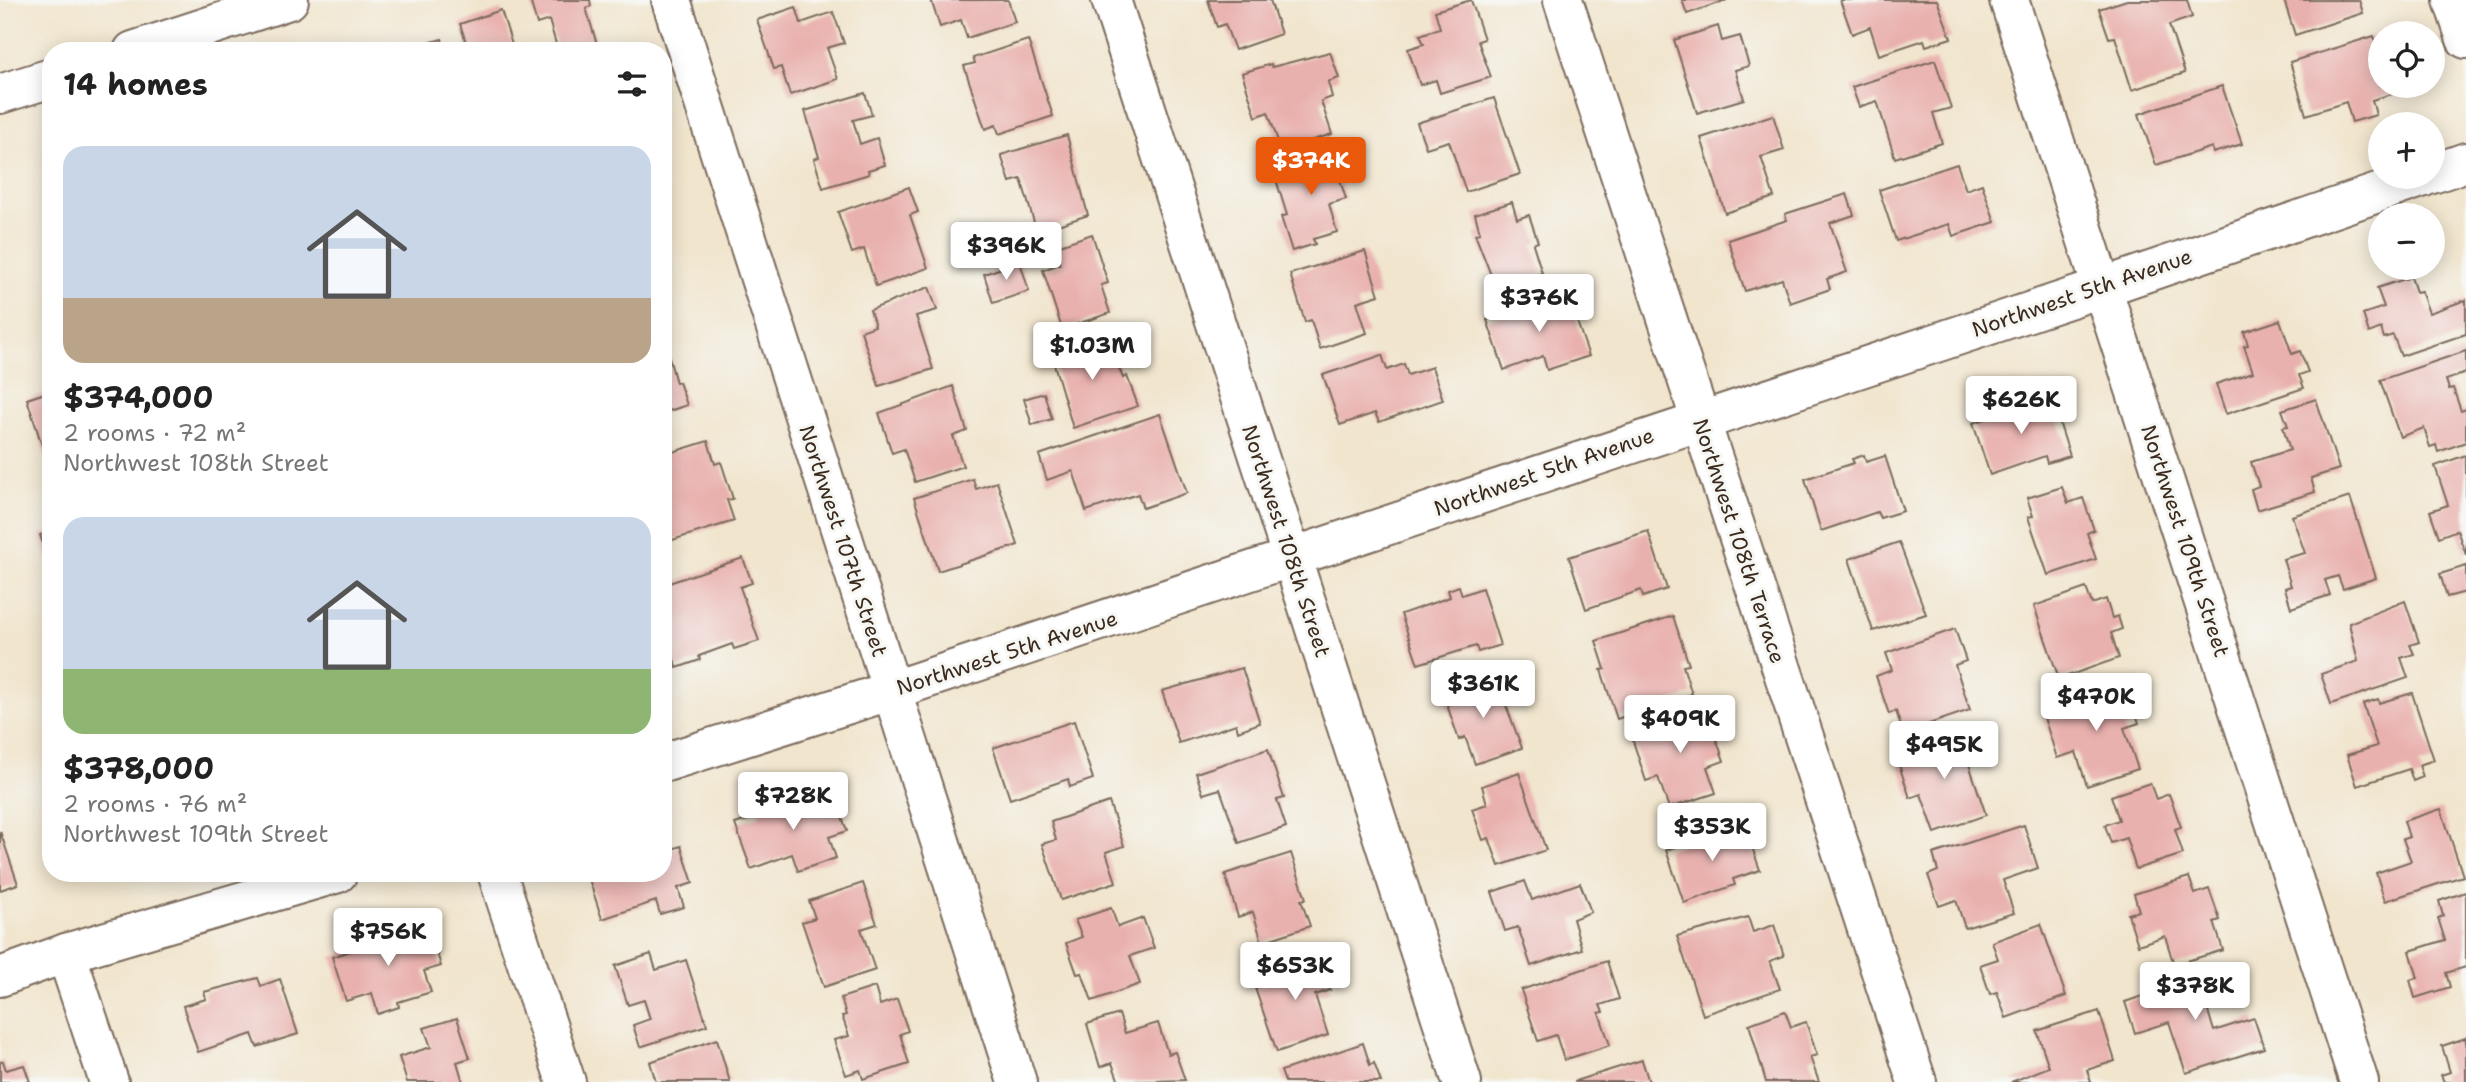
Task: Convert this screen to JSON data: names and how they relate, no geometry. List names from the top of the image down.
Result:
{
  "streets": {
    "street": [
      "Northwest 5th Avenue",
      "Northwest 107th Street",
      "Northwest 108th Street",
      "Northwest 108th Terrace",
      "Northwest 109th Street"
    ]
  },
  "crossings": [
    ["Northwest 5th Avenue", "Northwest 107th Street"],
    ["Northwest 5th Avenue", "Northwest 108th Street"],
    ["Northwest 5th Avenue", "Northwest 108th Terrace"],
    ["Northwest 5th Avenue", "Northwest 109th Street"]
  ],
  "page": {
    "map_buttons": ["+", "−"],
    "heading": "14 homes",
    "list": [
      {
        "name": "$374,000",
        "note": "2 rooms · 72 m² · Northwest 108th Street"
      },
      {
        "name": "$378,000",
        "note": "2 rooms · 76 m² · Northwest 109th Street"
      }
    ],
    "price": [
      "$374K",
      "$396K",
      "$376K",
      "$1.03M",
      "$626K",
      "$361K",
      "$470K",
      "$409K",
      "$495K",
      "$728K",
      "$353K",
      "$756K",
      "$653K",
      "$378K"
    ]
  }
}
